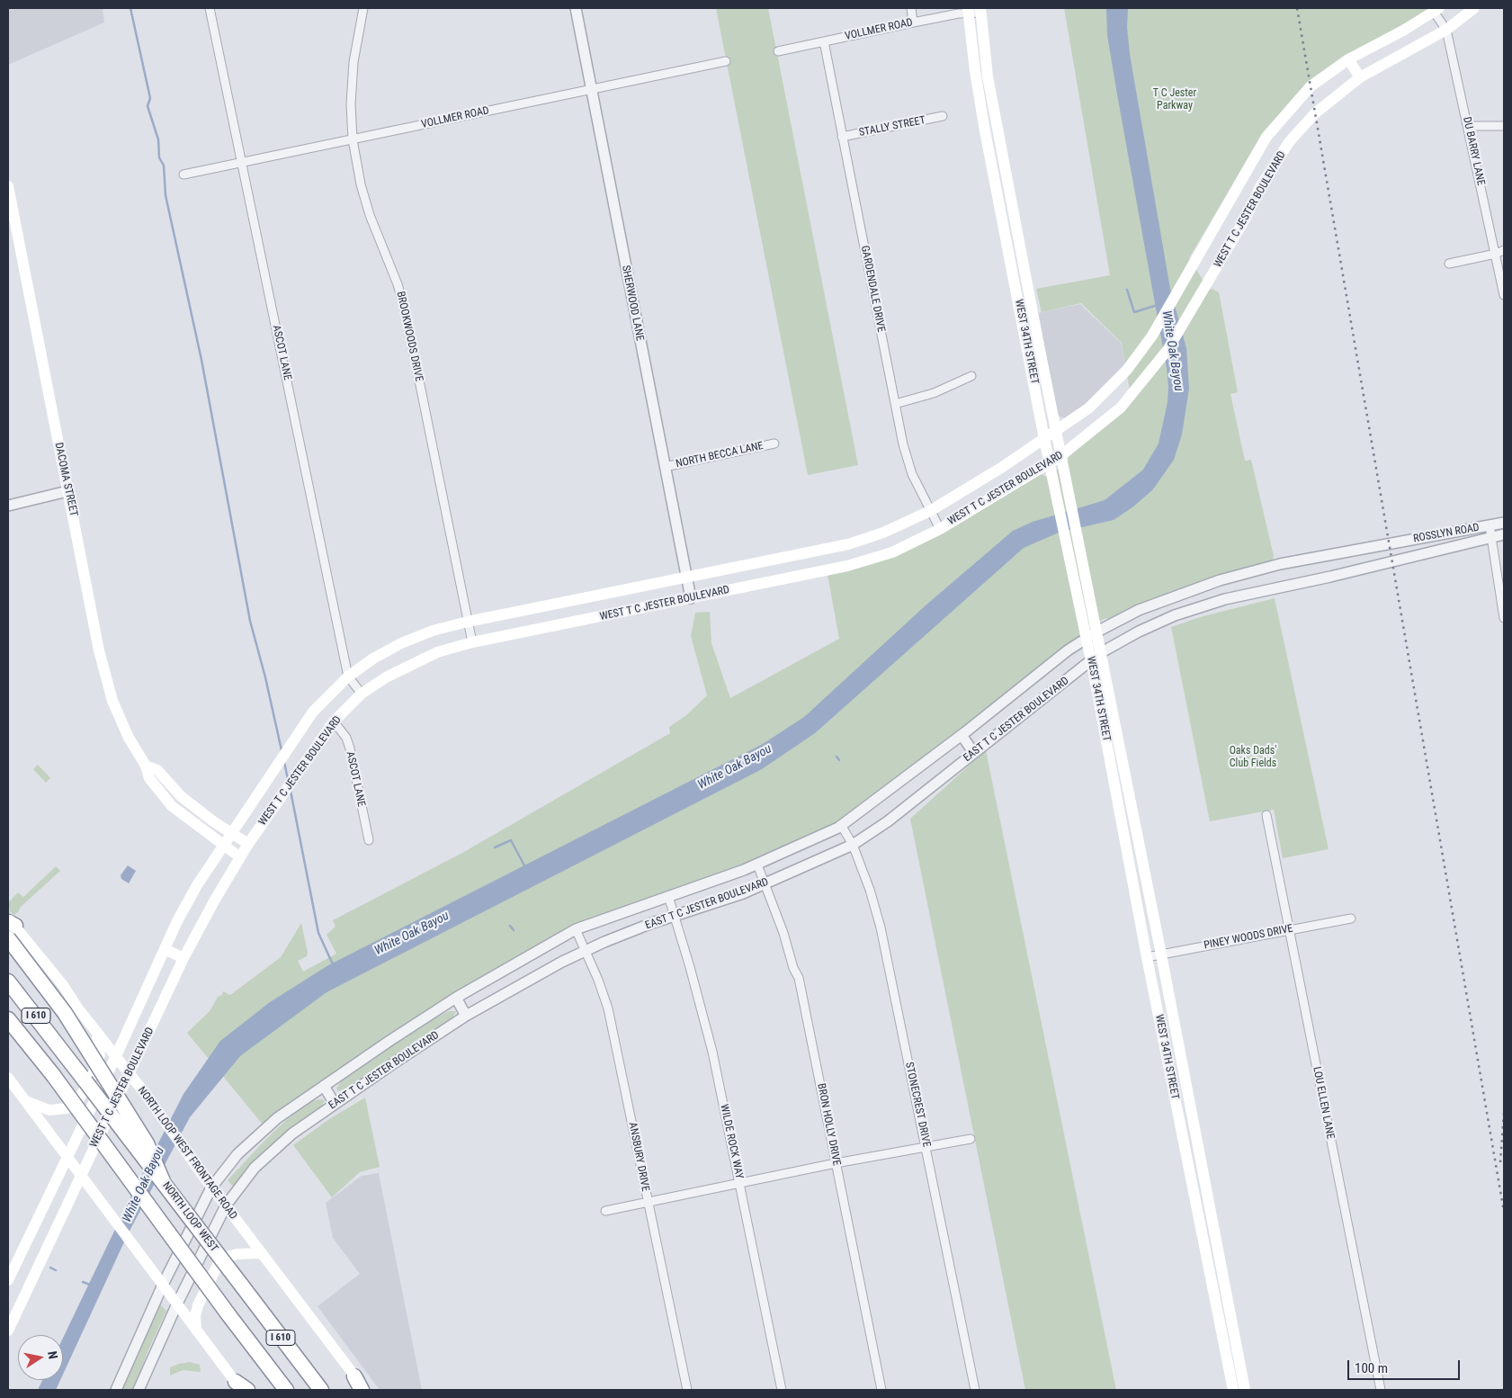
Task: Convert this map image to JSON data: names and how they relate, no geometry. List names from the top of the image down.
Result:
{
  "streets": {
    "highway": ["I 610", "NORTH LOOP WEST"],
    "main road": [
      "WEST T C JESTER BOULEVARD",
      "WEST 34TH STREET",
      "DACOMA STREET",
      "NORTH LOOP WEST FRONTAGE ROAD"
    ],
    "street": [
      "VOLLMER ROAD",
      "STALLY STREET",
      "DU BARRY LANE",
      "GARDENDALE DRIVE",
      "SHERWOOD LANE",
      "BROOKWOODS DRIVE",
      "ASCOT LANE",
      "NORTH BECCA LANE",
      "ROSSLYN ROAD",
      "EAST T C JESTER BOULEVARD",
      "PINEY WOODS DRIVE",
      "LOU ELLEN LANE",
      "STONECREST DRIVE",
      "BRON HOLLY DRIVE",
      "WILDE ROCK WAY",
      "ANSBURY DRIVE"
    ]
  },
  "crossings": [
    ["VOLLMER ROAD", "GARDENDALE DRIVE"],
    ["VOLLMER ROAD", "SHERWOOD LANE"],
    ["VOLLMER ROAD", "BROOKWOODS DRIVE"],
    ["VOLLMER ROAD", "WEST 34TH STREET"],
    ["VOLLMER ROAD", "ASCOT LANE"],
    ["STALLY STREET", "GARDENDALE DRIVE"],
    ["DU BARRY LANE", "WEST T C JESTER BOULEVARD"],
    ["WEST T C JESTER BOULEVARD", "GARDENDALE DRIVE"],
    ["WEST T C JESTER BOULEVARD", "SHERWOOD LANE"],
    ["WEST T C JESTER BOULEVARD", "BROOKWOODS DRIVE"],
    ["WEST T C JESTER BOULEVARD", "WEST 34TH STREET"],
    ["WEST T C JESTER BOULEVARD", "ASCOT LANE"],
    ["WEST T C JESTER BOULEVARD", "DACOMA STREET"],
    ["WEST T C JESTER BOULEVARD", "NORTH LOOP WEST FRONTAGE ROAD"],
    ["SHERWOOD LANE", "NORTH BECCA LANE"],
    ["WEST 34TH STREET", "EAST T C JESTER BOULEVARD"],
    ["WEST 34TH STREET", "PINEY WOODS DRIVE"],
    ["ROSSLYN ROAD", "EAST T C JESTER BOULEVARD"],
    ["EAST T C JESTER BOULEVARD", "STONECREST DRIVE"],
    ["EAST T C JESTER BOULEVARD", "BRON HOLLY DRIVE"],
    ["EAST T C JESTER BOULEVARD", "WILDE ROCK WAY"],
    ["EAST T C JESTER BOULEVARD", "NORTH LOOP WEST FRONTAGE ROAD"],
    ["EAST T C JESTER BOULEVARD", "ANSBURY DRIVE"],
    ["PINEY WOODS DRIVE", "LOU ELLEN LANE"]
  ],
  "water": ["White Oak Bayou"],
  "parks": ["T C Jester Parkway", "Oaks Dads' Club Fields"],
  "scale_bar": "100 m",
  "north": "right"
}
